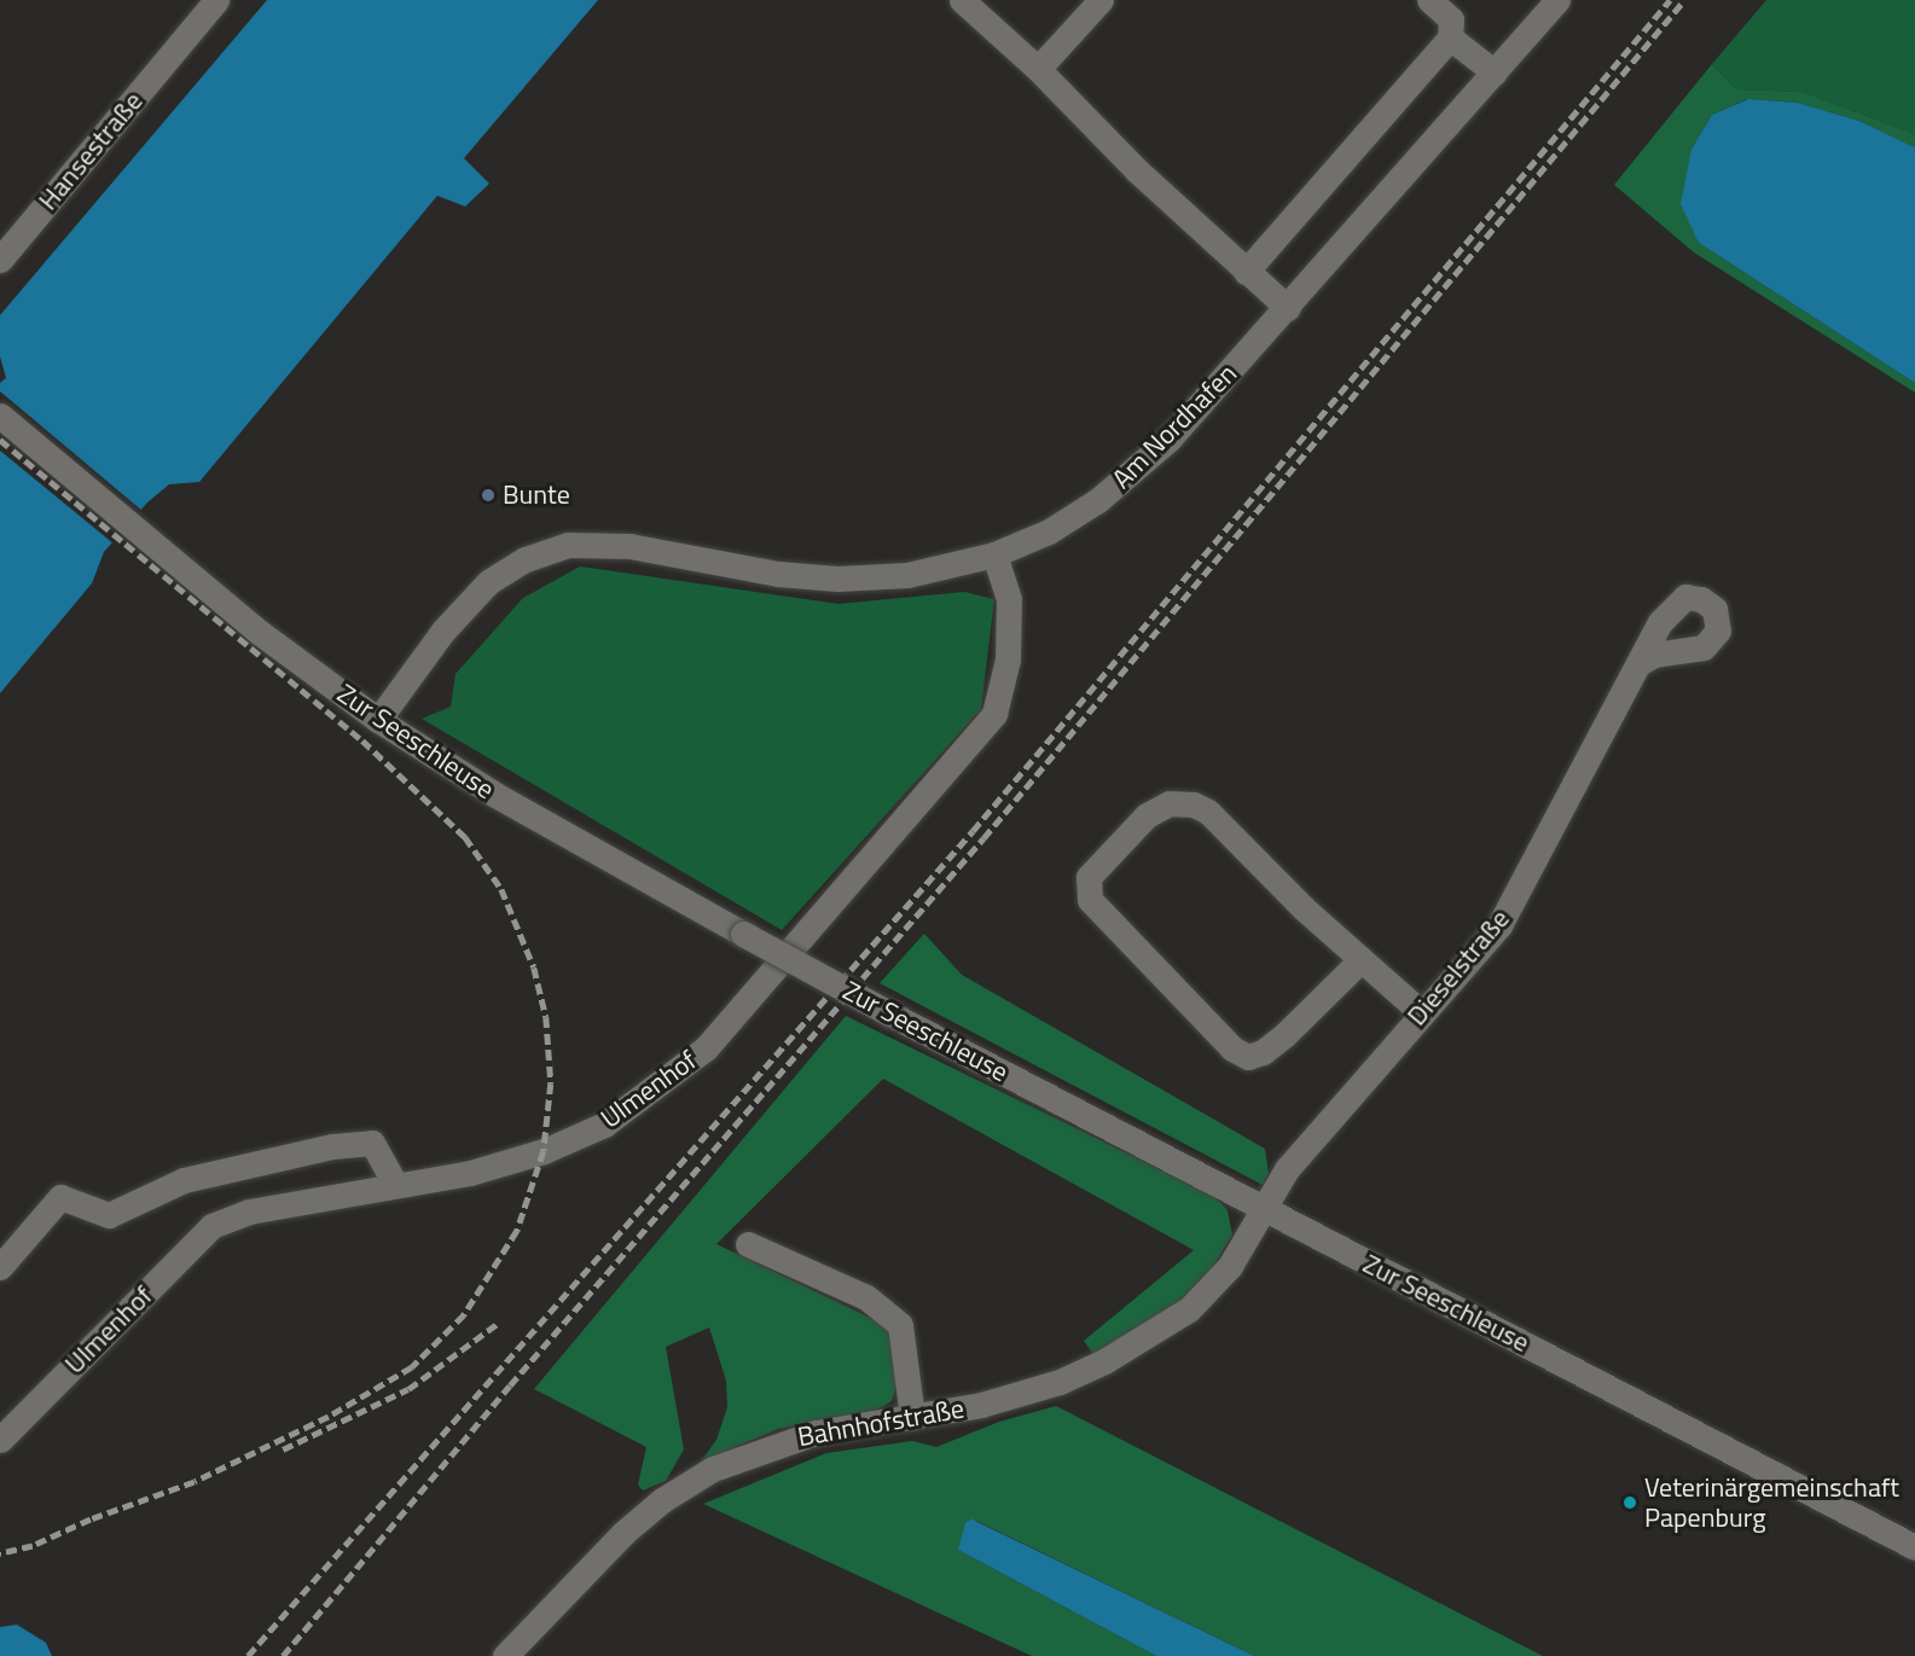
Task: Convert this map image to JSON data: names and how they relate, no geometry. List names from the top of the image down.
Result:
{
  "streets": {
    "street": [
      "Hansestraße",
      "Am Nordhafen",
      "Zur Seeschleuse",
      "Dieselstraße",
      "Ulmenhof",
      "Bahnhofstraße"
    ]
  },
  "crossings": [
    ["Am Nordhafen", "Zur Seeschleuse"],
    ["Am Nordhafen", "Ulmenhof"],
    ["Zur Seeschleuse", "Dieselstraße"],
    ["Zur Seeschleuse", "Bahnhofstraße"],
    ["Dieselstraße", "Bahnhofstraße"]
  ],
  "places": ["Bunte", "Veterinärgemeinschaft Papenburg"]
}
